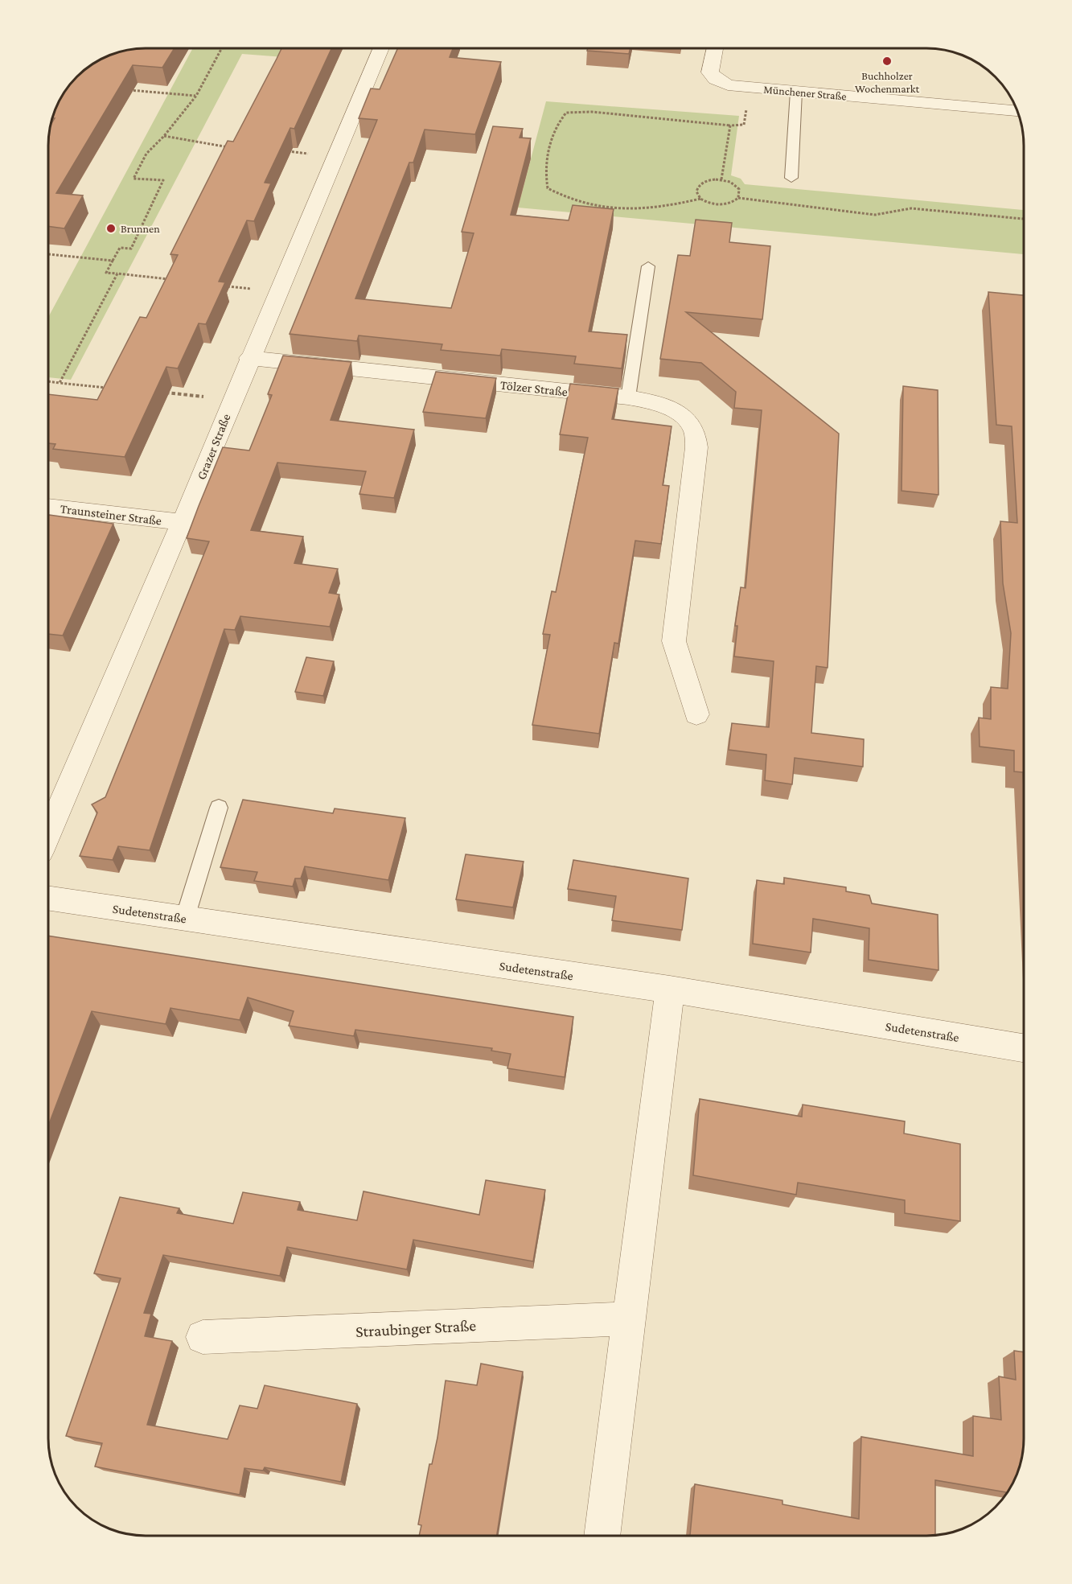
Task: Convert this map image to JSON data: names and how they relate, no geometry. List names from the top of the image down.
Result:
{
  "streets": {
    "street": [
      "Münchener Straße",
      "Tölzer Straße",
      "Grazer Straße",
      "Traunsteiner Straße",
      "Sudetenstraße",
      "Straubinger Straße"
    ]
  },
  "crossings": [
    ["Tölzer Straße", "Grazer Straße"],
    ["Grazer Straße", "Traunsteiner Straße"]
  ],
  "places": ["Buchholzer Wochenmarkt", "Brunnen"]
}
